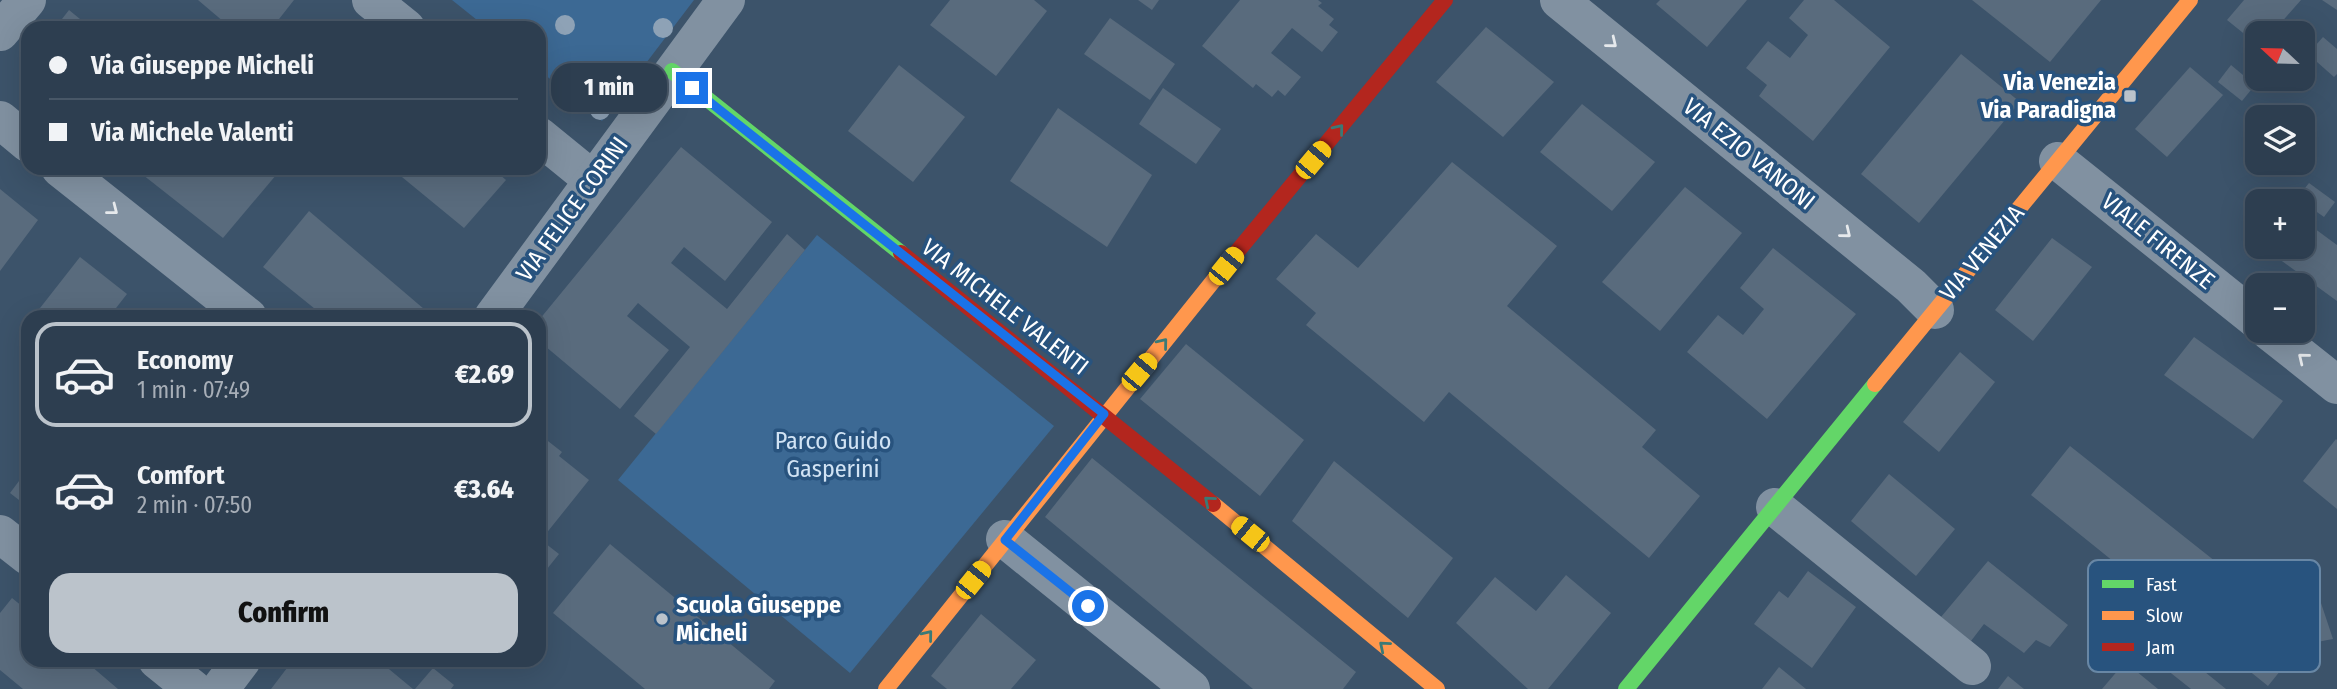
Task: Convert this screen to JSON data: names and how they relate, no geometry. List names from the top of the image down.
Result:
{
  "streets": {
    "street": [
      "VIA EZIO VANONI",
      "VIA FELICE CORINI",
      "VIALE FIRENZE",
      "VIA VENEZIA",
      "VIA MICHELE VALENTI"
    ]
  },
  "crossings": [
    ["VIA EZIO VANONI", "VIA VENEZIA"],
    ["VIA FELICE CORINI", "VIA MICHELE VALENTI"],
    ["VIALE FIRENZE", "VIA VENEZIA"]
  ],
  "one_way": ["VIA EZIO VANONI", "VIA MICHELE VALENTI"],
  "parks": ["Parco Guido Gasperini"],
  "places": {
    "transit": ["Via Venezia Via Paradigna"],
    "other": ["Scuola Giuseppe Micheli"]
  },
  "legend": ["Fast", "Slow", "Jam"],
  "north": "left",
  "page": {
    "map_buttons": ["+", "−"],
    "banner": ["Via Giuseppe Micheli", "Via Michele Valenti"],
    "bubble": "1 min",
    "list": [
      {
        "name": "Economy",
        "note": "1 min · 07:49",
        "value": "€2.69"
      },
      {
        "name": "Comfort",
        "note": "2 min · 07:50",
        "value": "€3.64"
      }
    ],
    "buttons": "Confirm"
  }
}
